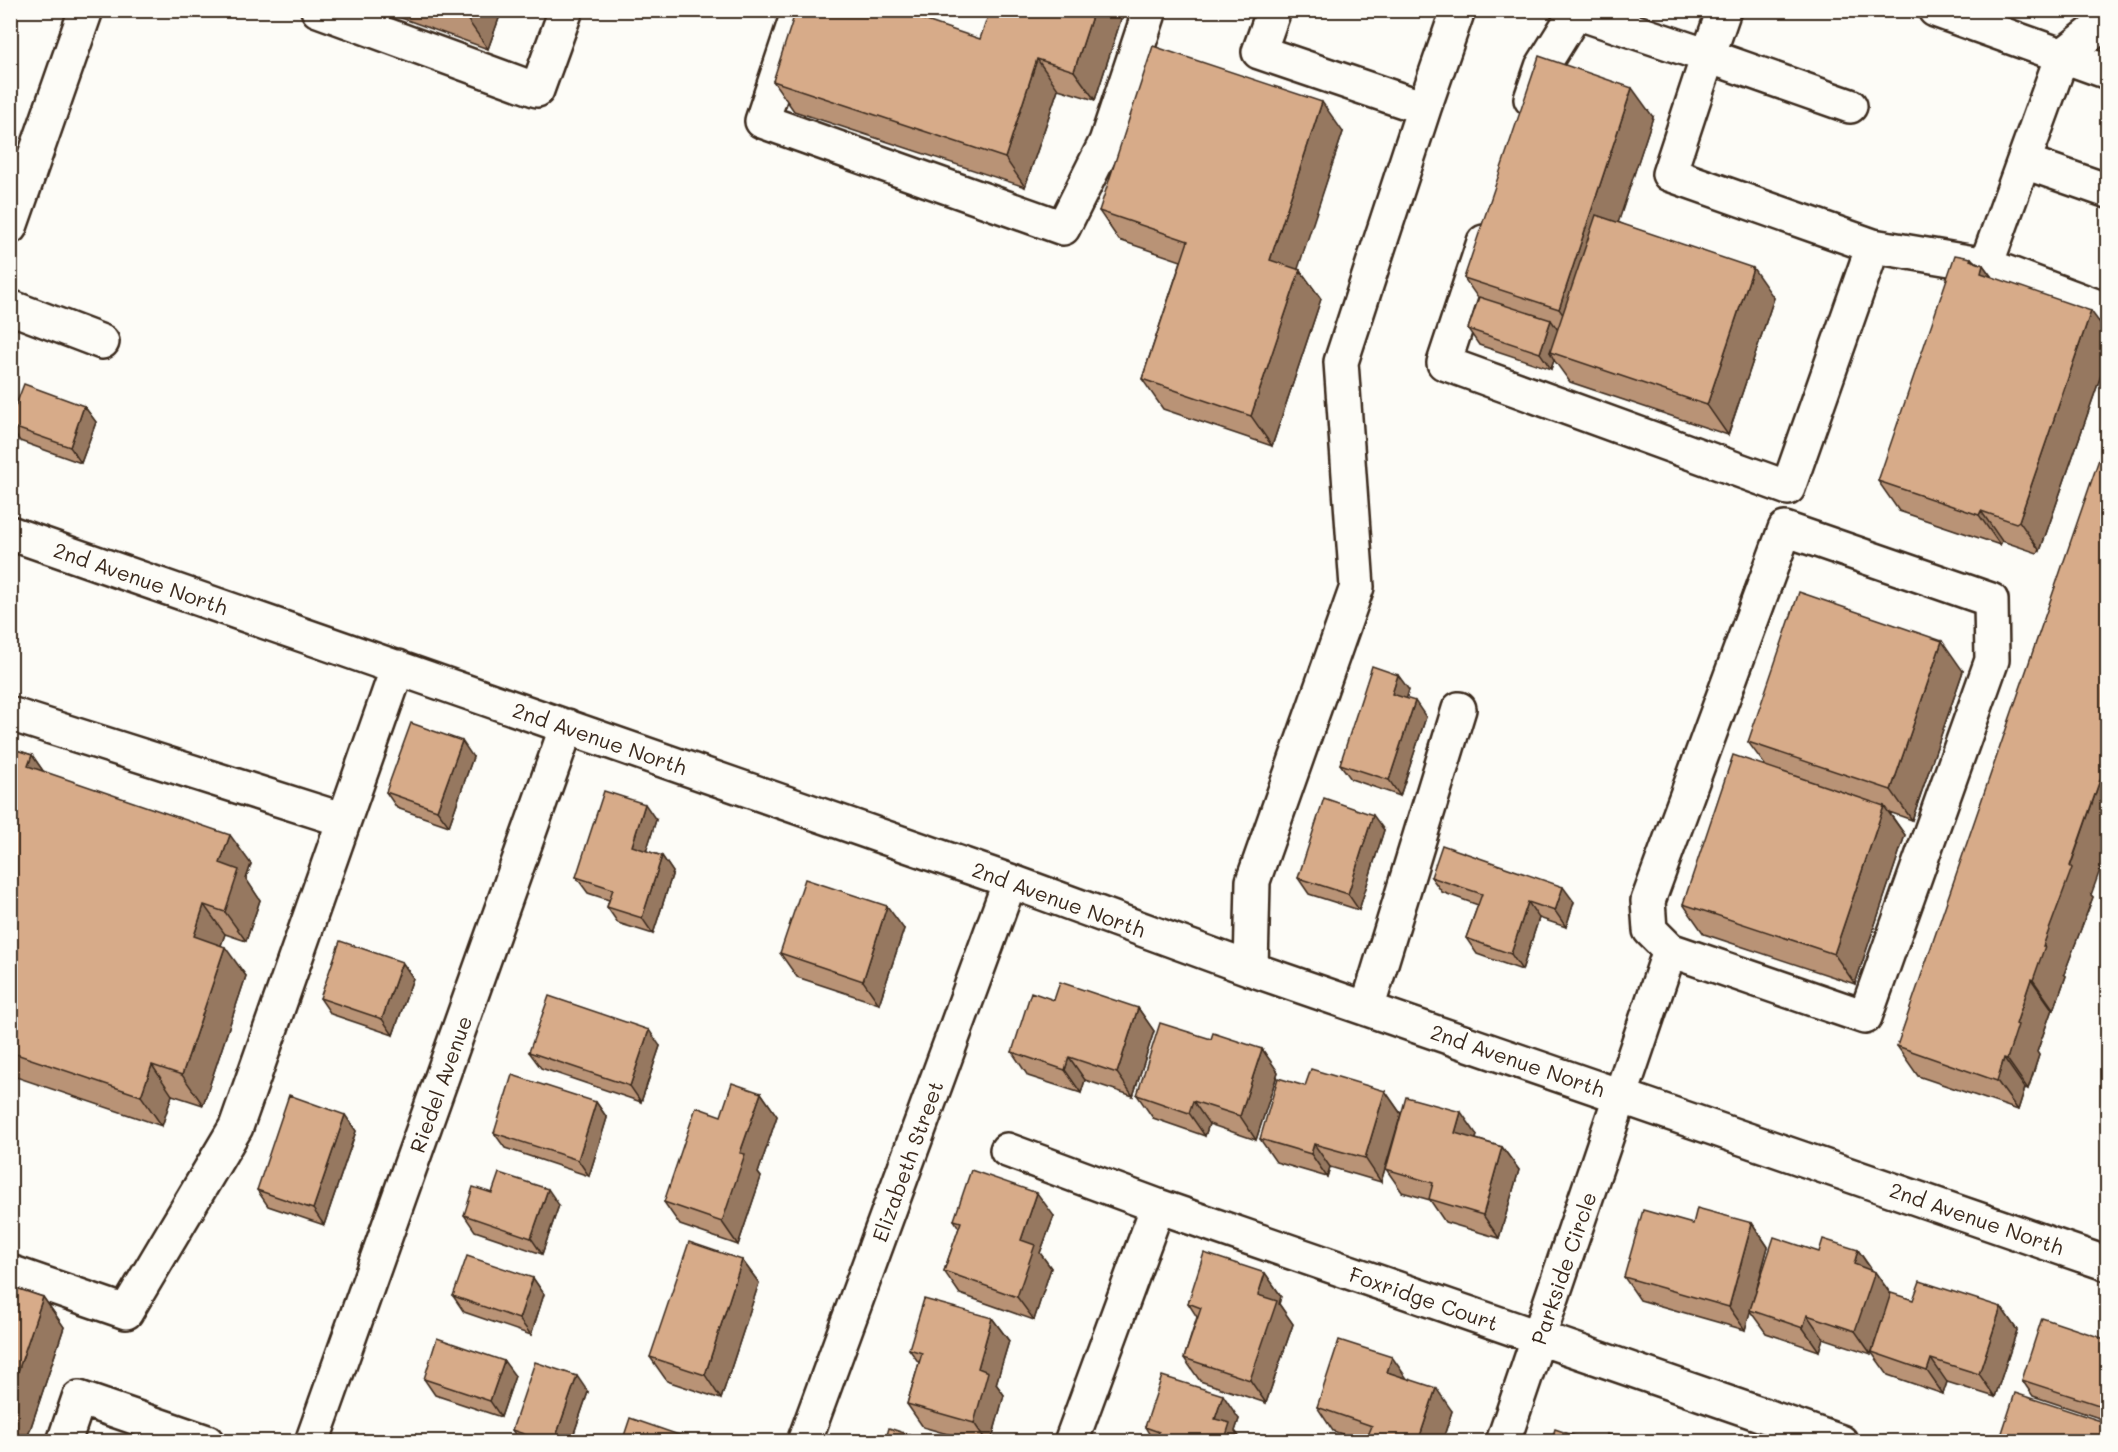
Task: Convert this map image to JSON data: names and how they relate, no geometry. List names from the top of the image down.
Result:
{
  "streets": {
    "street": [
      "2nd Avenue North",
      "Riedel Avenue",
      "Elizabeth Street",
      "Parkside Circle",
      "Foxridge Court"
    ]
  },
  "crossings": [
    ["2nd Avenue North", "Riedel Avenue"],
    ["2nd Avenue North", "Elizabeth Street"],
    ["2nd Avenue North", "Parkside Circle"],
    ["Parkside Circle", "Foxridge Court"]
  ]
}
